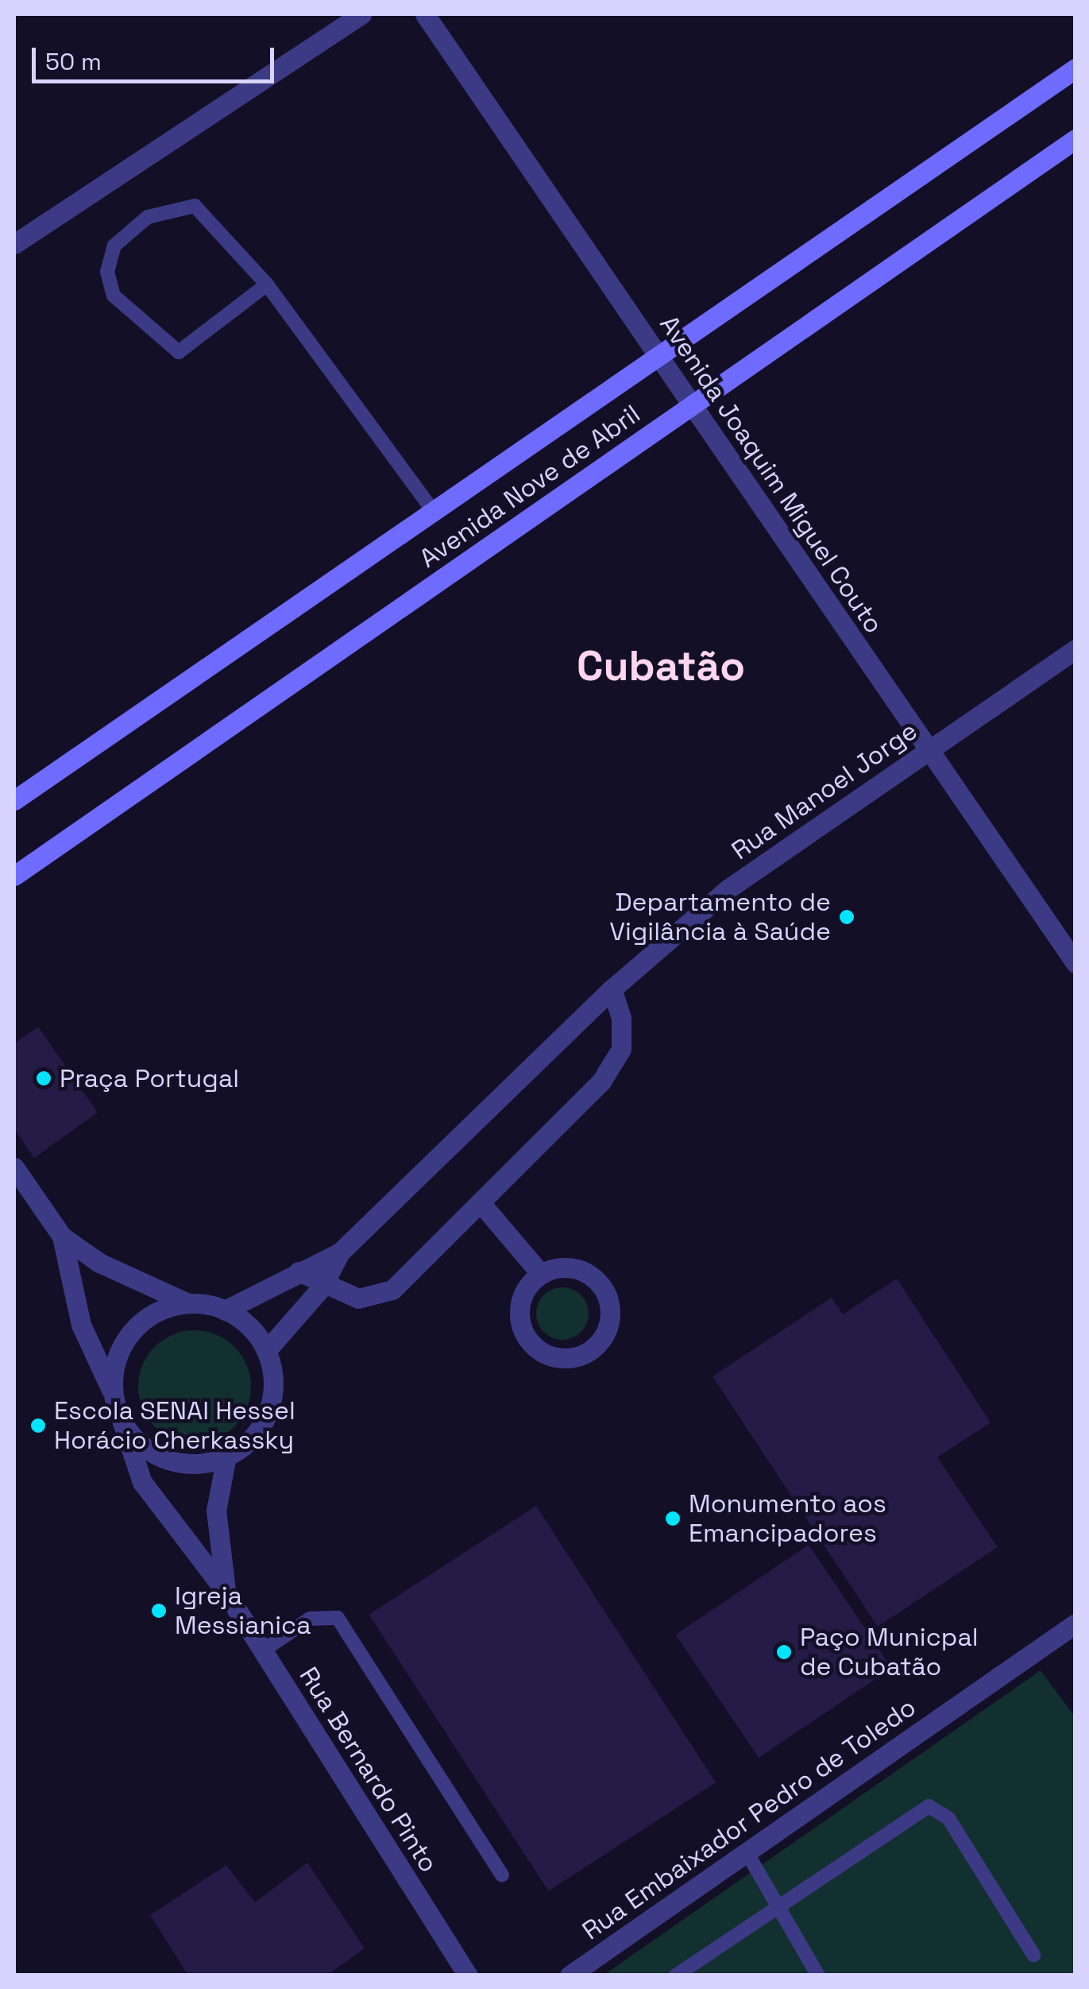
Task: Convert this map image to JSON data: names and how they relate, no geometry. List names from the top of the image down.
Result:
{
  "streets": {
    "main road": ["Avenida Nove de Abril"],
    "street": [
      "Avenida Joaquim Miguel Couto",
      "Rua Manoel Jorge",
      "Rua Bernardo Pinto",
      "Rua Embaixador Pedro de Toledo"
    ]
  },
  "crossings": [
    ["Avenida Joaquim Miguel Couto", "Avenida Nove de Abril"],
    ["Avenida Joaquim Miguel Couto", "Rua Manoel Jorge"],
    ["Rua Manoel Jorge", "Rua Bernardo Pinto"]
  ],
  "districts": ["Cubatão"],
  "places": [
    "Departamento de Vigilância à Saúde",
    "Praça Portugal",
    "Escola SENAI Hessel Horácio Cherkassky",
    "Monumento aos Emancipadores",
    "Igreja Messianica",
    "Paço Municpal de Cubatão"
  ],
  "scale_bar": "50 m"
}
